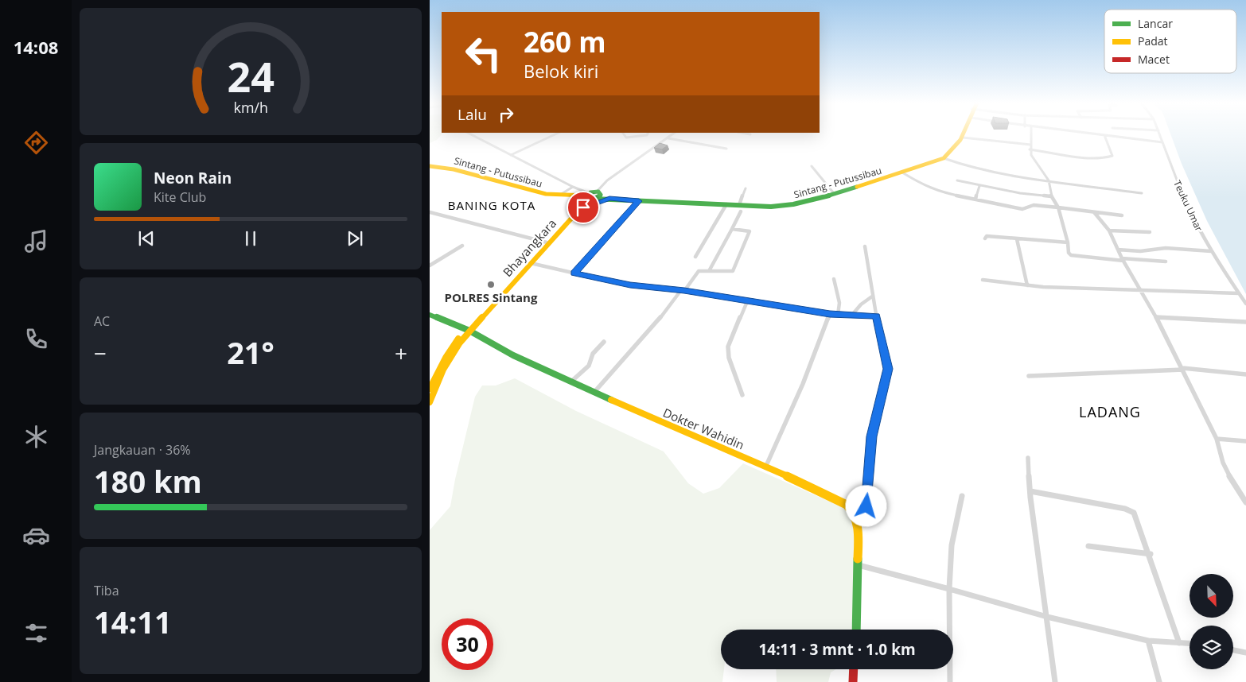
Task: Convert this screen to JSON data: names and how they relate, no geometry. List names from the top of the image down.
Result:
{
  "streets": {
    "main road": ["Sintang - Putussibau", "Bhayangkara", "Dokter Wahidin"],
    "street": ["Teuku Umar"]
  },
  "crossings": [
    ["Sintang - Putussibau", "Bhayangkara"],
    ["Bhayangkara", "Dokter Wahidin"]
  ],
  "districts": ["BANING KOTA", "LADANG"],
  "places": ["POLRES Sintang"],
  "legend": ["Lancar", "Padat", "Macet"],
  "north": "bottom right",
  "page": {
    "tabs": "14:08",
    "turn": ["260 m", "Belok kiri"],
    "then": "Lalu",
    "song": ["Neon Rain", "Kite Club"],
    "tile": [
      "AC",
      ["Jangkauan · 36%", "180 km"],
      ["Tiba", "14:11"]
    ],
    "heat": ["−", "21°", "+"],
    "limit": "30",
    "trip": "14:11 · 3 mnt · 1.0 km",
    "gauge": ["24", "km/h"]
  }
}
